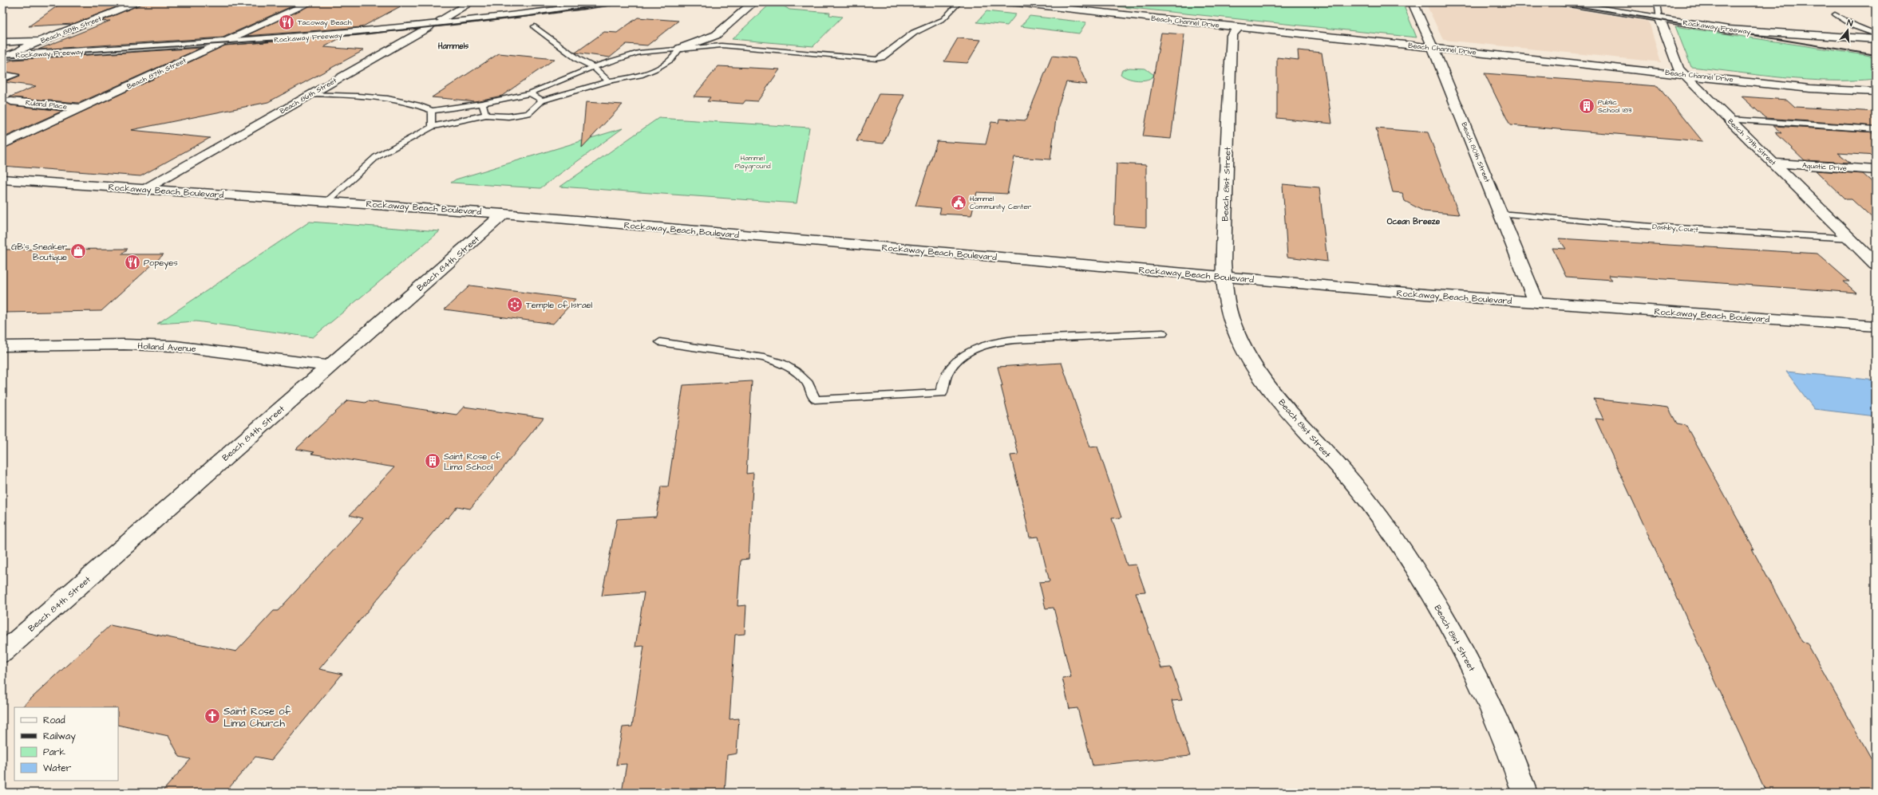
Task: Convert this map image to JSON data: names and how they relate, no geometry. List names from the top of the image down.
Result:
{
  "streets": {
    "street": [
      "Beach Channel Drive",
      "Rockaway Freeway",
      "Beach 88th Street",
      "Beach 87th Street",
      "Beach 86th Street",
      "Ruland Place",
      "Beach 79th Street",
      "Beach 80th Street",
      "Aquatic Drive",
      "Beach 81st Street",
      "Rockaway Beach Boulevard",
      "Beach 84th Street",
      "Holland Avenue"
    ],
    "lane": ["Dashby Court"]
  },
  "crossings": [
    ["Beach Channel Drive", "Beach 79th Street"],
    ["Beach Channel Drive", "Beach 80th Street"],
    ["Beach Channel Drive", "Beach 81st Street"],
    ["Rockaway Freeway", "Beach 88th Street"],
    ["Rockaway Freeway", "Beach 87th Street"],
    ["Rockaway Freeway", "Beach 86th Street"],
    ["Rockaway Freeway", "Beach 79th Street"],
    ["Beach 87th Street", "Ruland Place"],
    ["Beach 86th Street", "Rockaway Beach Boulevard"],
    ["Beach 79th Street", "Aquatic Drive"],
    ["Beach 79th Street", "Dashby Court"],
    ["Beach 80th Street", "Rockaway Beach Boulevard"],
    ["Beach 80th Street", "Dashby Court"],
    ["Beach 81st Street", "Rockaway Beach Boulevard"],
    ["Rockaway Beach Boulevard", "Beach 84th Street"],
    ["Beach 84th Street", "Holland Avenue"]
  ],
  "districts": ["Hammels", "Ocean Breeze"],
  "parks": ["Hammel Playground"],
  "places": {
    "restaurant": ["Tacoway Beach", "Popeyes"],
    "building": ["Public School 183", "Saint Rose of Lima School"],
    "public building": ["Hammel Community Center"],
    "shop": ["GB's Sneaker Boutique"],
    "synagogue": ["Temple of Israel"],
    "church": ["Saint Rose of Lima Church"]
  },
  "legend": [
    "Road",
    "Railway",
    "Park",
    "Water"
  ],
  "north": "top"
}
